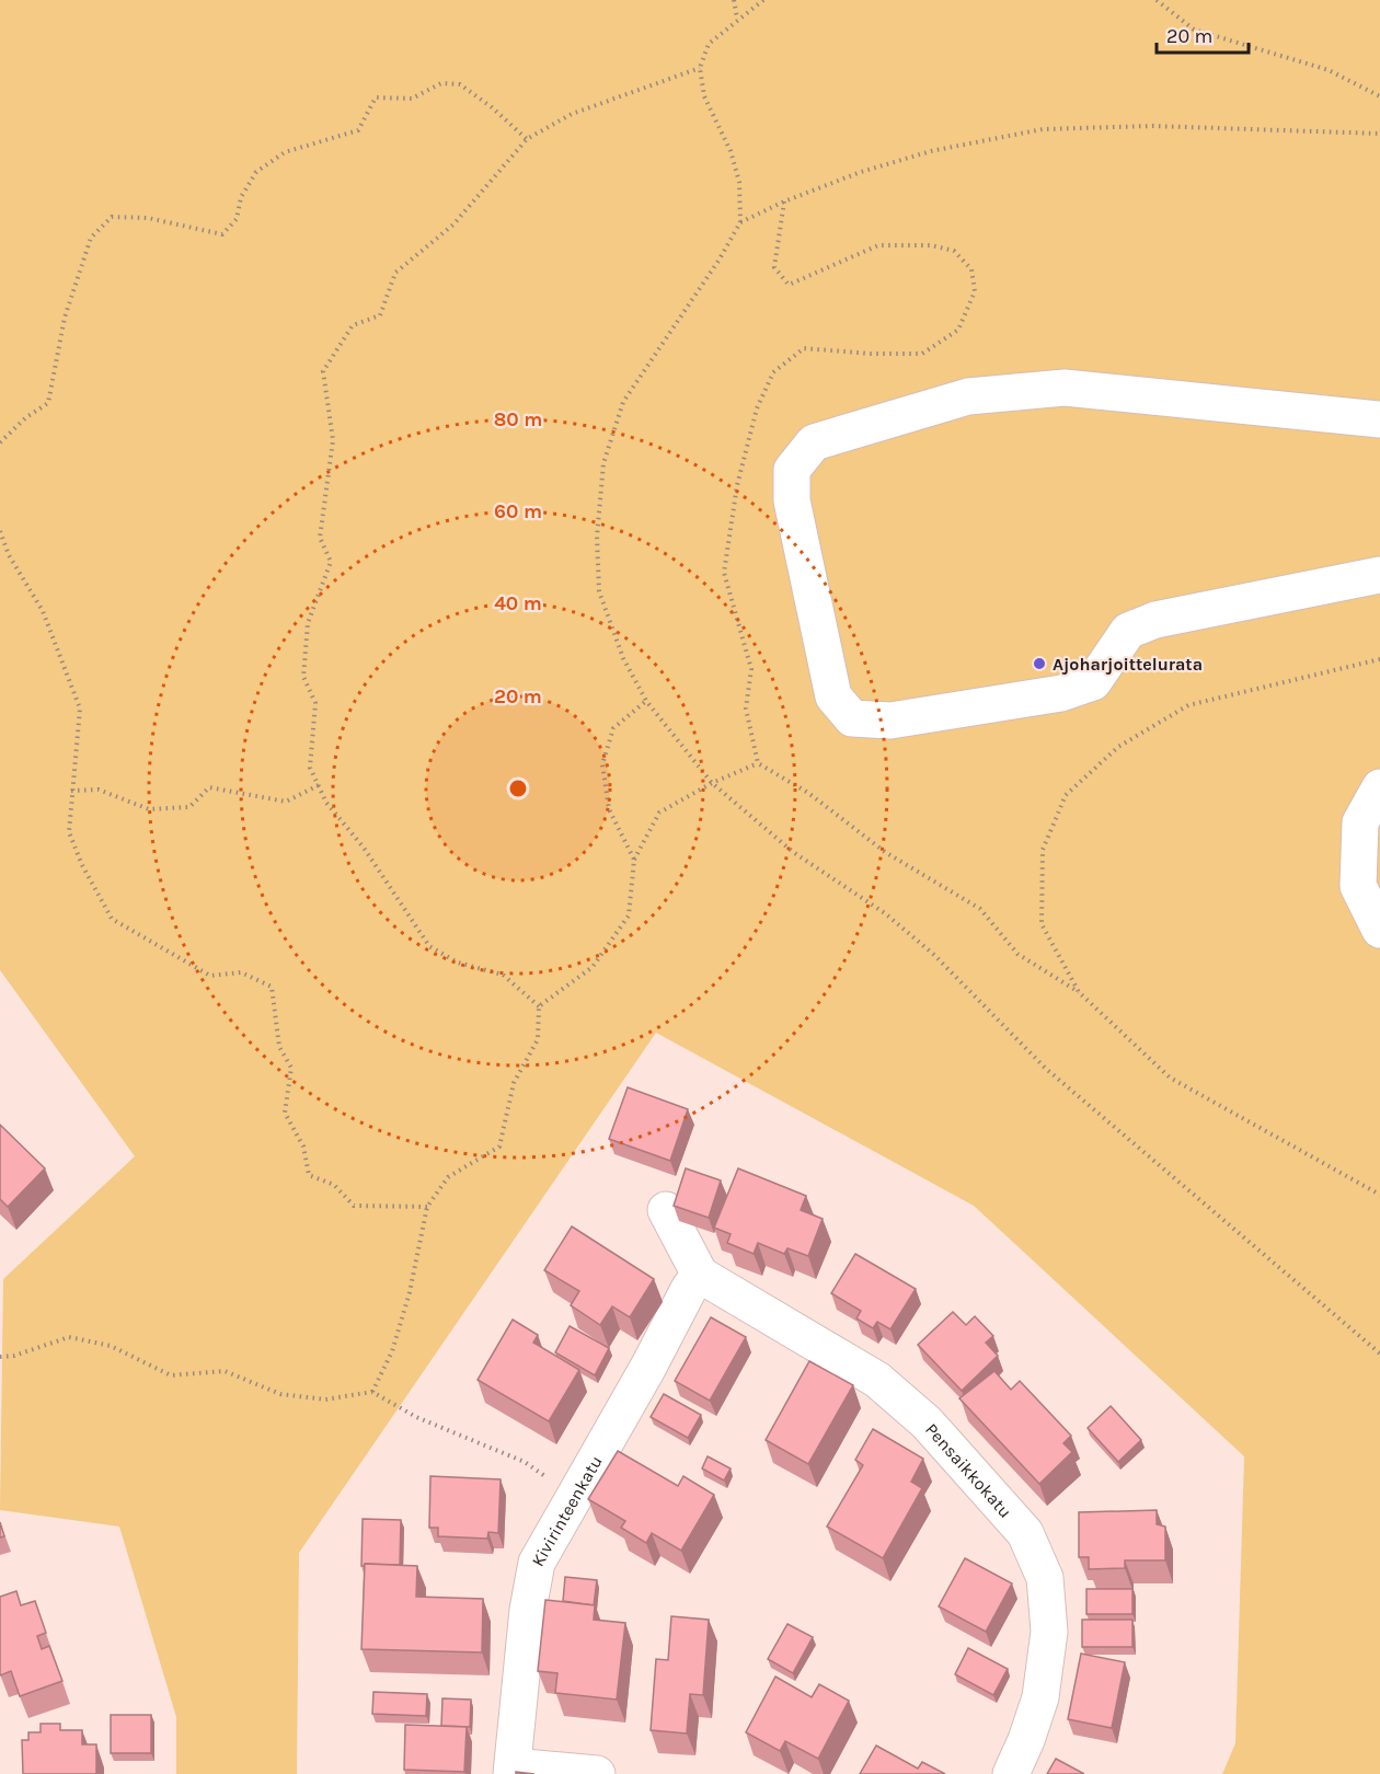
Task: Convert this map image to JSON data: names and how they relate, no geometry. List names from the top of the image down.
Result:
{
  "streets": {
    "street": ["Pensaikkokatu", "Kivirinteenkatu"]
  },
  "crossings": [
    ["Pensaikkokatu", "Kivirinteenkatu"]
  ],
  "places": ["Ajoharjoittelurata"],
  "scale_bar": "20 m",
  "rings": [
    "80 m",
    "60 m",
    "40 m",
    "20 m"
  ]
}
